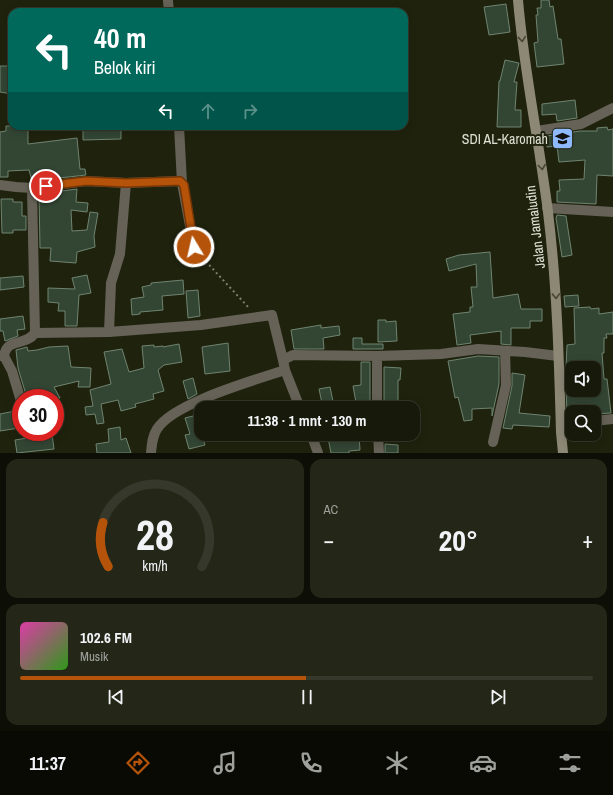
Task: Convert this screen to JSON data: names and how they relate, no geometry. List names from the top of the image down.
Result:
{
  "streets": {
    "street": ["Jalan Jamaludin"]
  },
  "one_way": ["Jalan Jamaludin"],
  "places": {
    "school or university": ["SDI AL-Karomah"]
  },
  "page": {
    "turn": ["40 m", "Belok kiri"],
    "limit": "30",
    "trip": "11:38 · 1 mnt · 130 m",
    "tile": "AC",
    "heat": ["−", "20°", "+"],
    "song": ["102.6 FM", "Musik"],
    "tabs": "11:37",
    "gauge": ["28", "km/h"]
  }
}
